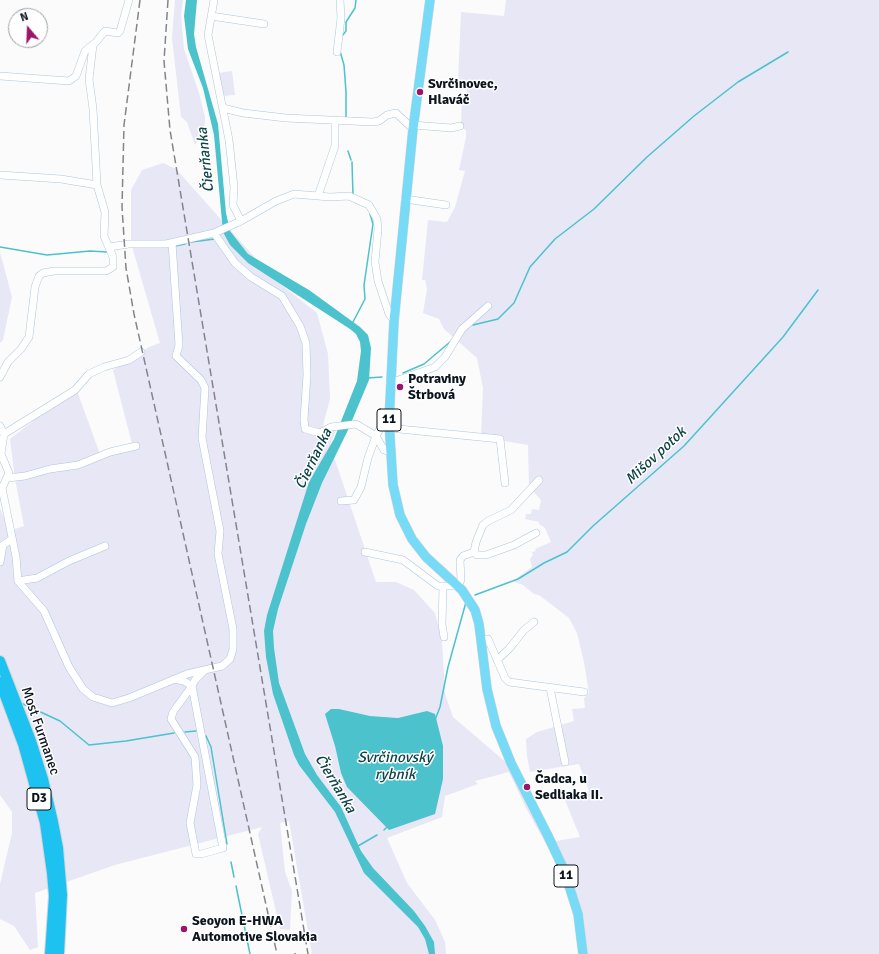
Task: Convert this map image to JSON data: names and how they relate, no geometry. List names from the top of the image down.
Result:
{
  "streets": {
    "highway": ["Most Furmanec", "D3"],
    "main road": ["11"]
  },
  "water": ["Čierňanka", "Mišov potok", "Svrčinovský rybník"],
  "places": [
    "Svrčinovec, Hlaváč",
    "Potraviny Štrbová",
    "Čadca, u Sedliaka II.",
    "Seoyon E-HWA Automotive Slovakia"
  ],
  "north": "top"
}
